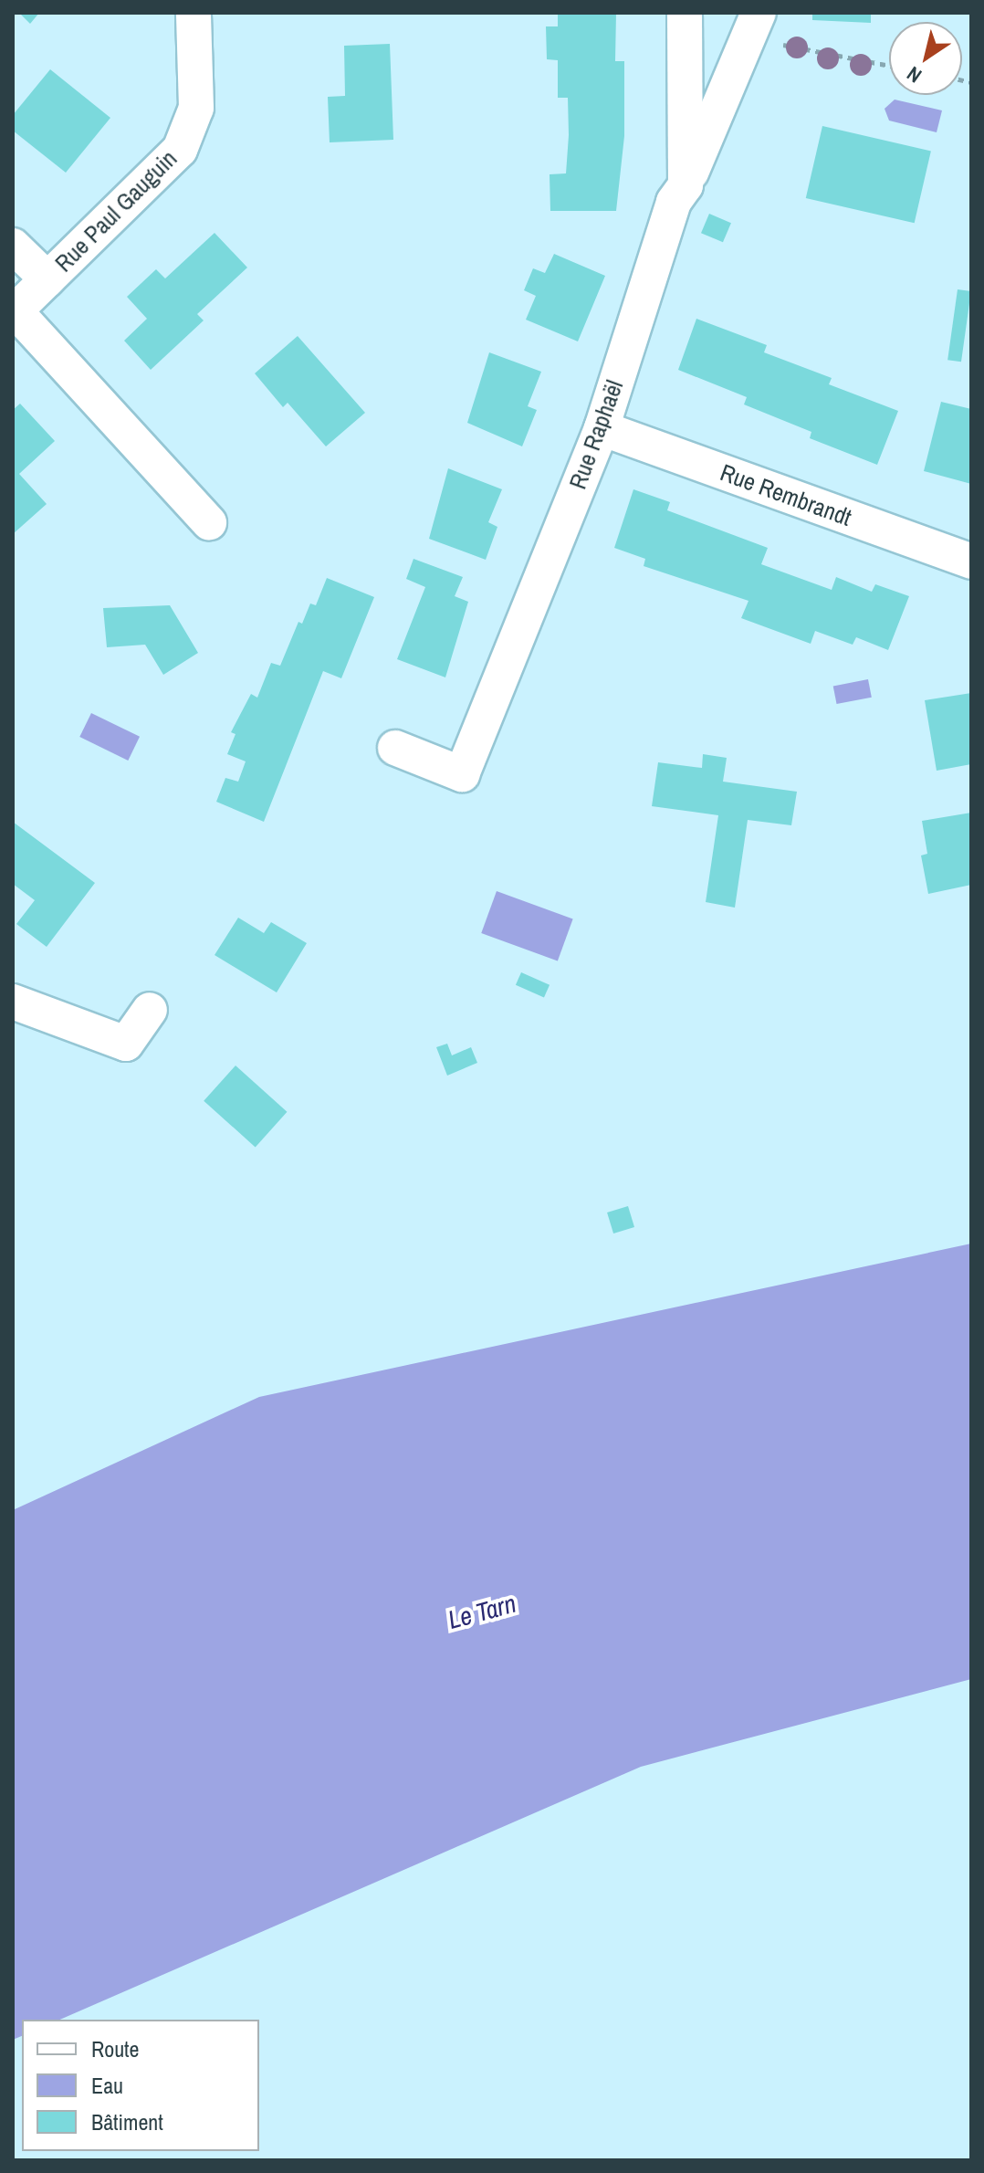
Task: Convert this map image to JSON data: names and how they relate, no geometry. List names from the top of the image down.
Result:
{
  "streets": {
    "street": ["Rue Paul Gauguin", "Rue Raphaël", "Rue Rembrandt"]
  },
  "crossings": [
    ["Rue Raphaël", "Rue Rembrandt"]
  ],
  "water": ["Le Tarn"],
  "legend": ["Route", "Eau", "Bâtiment"],
  "north": "bottom left"
}
